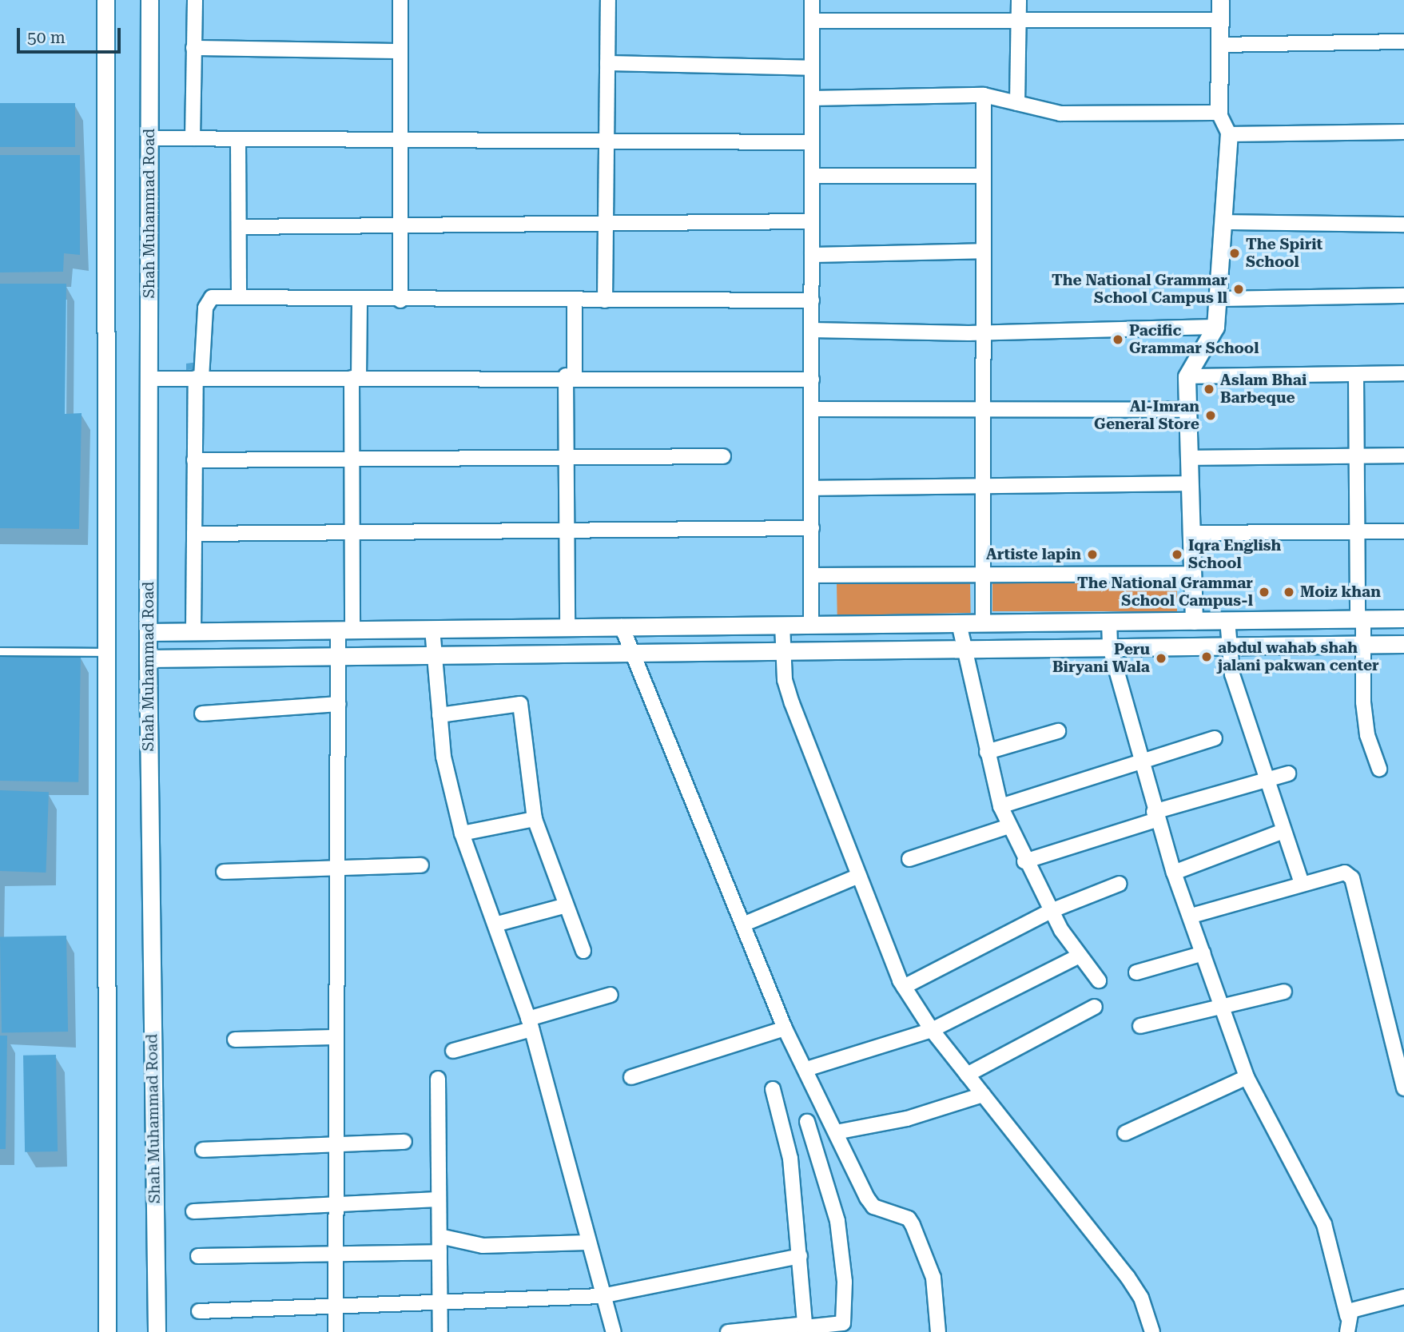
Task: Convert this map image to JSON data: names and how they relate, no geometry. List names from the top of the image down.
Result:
{
  "streets": {
    "street": ["Shah Muhammad Road"]
  },
  "places": [
    "The Spirit School",
    "The National Grammar School Campus ll",
    "Pacific Grammar School",
    "Aslam Bhai Barbeque",
    "Al-Imran General Store",
    "Artiste lapin",
    "Iqra English School",
    "The National Grammar School Campus-l",
    "Moiz khan",
    "abdul wahab shah jalani pakwan center",
    "Peru Biryani Wala"
  ],
  "scale_bar": "50 m"
}
